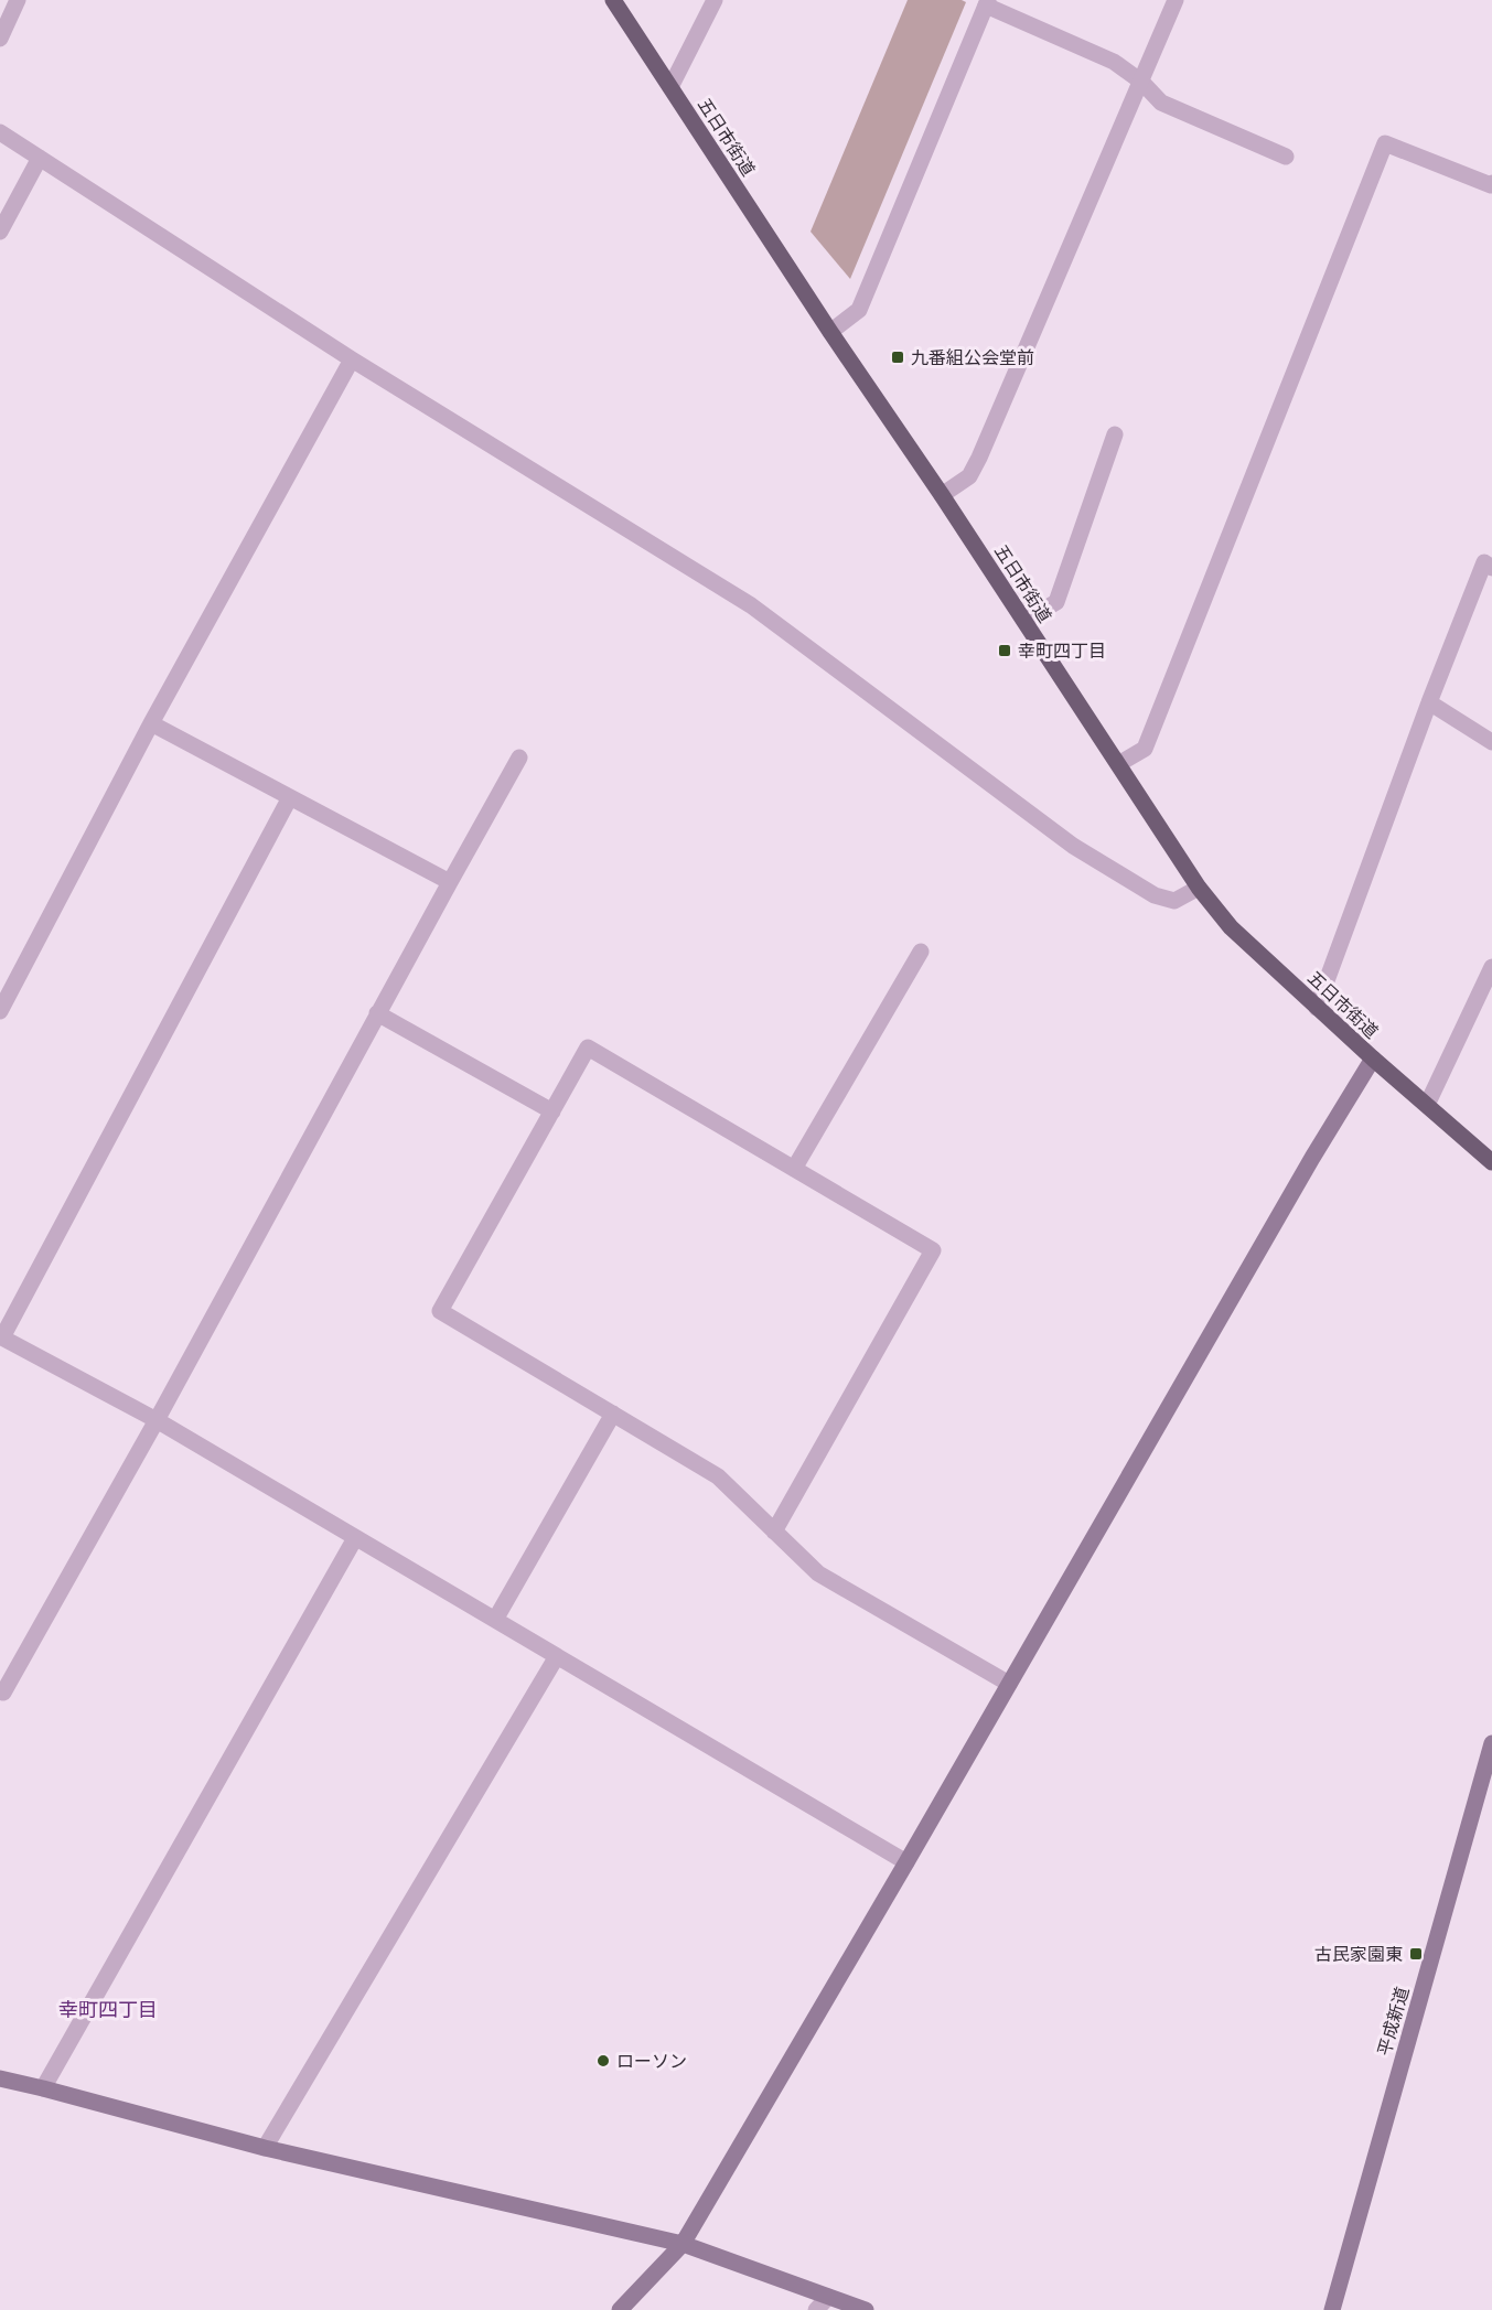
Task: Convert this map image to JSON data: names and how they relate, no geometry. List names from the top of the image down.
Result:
{
  "streets": {
    "main road": ["五日市街道"],
    "street": ["平成新道"]
  },
  "districts": ["幸町四丁目"],
  "places": {
    "transit": ["九番組公会堂前", "幸町四丁目", "古民家園東"],
    "other": ["ローソン"]
  }
}
